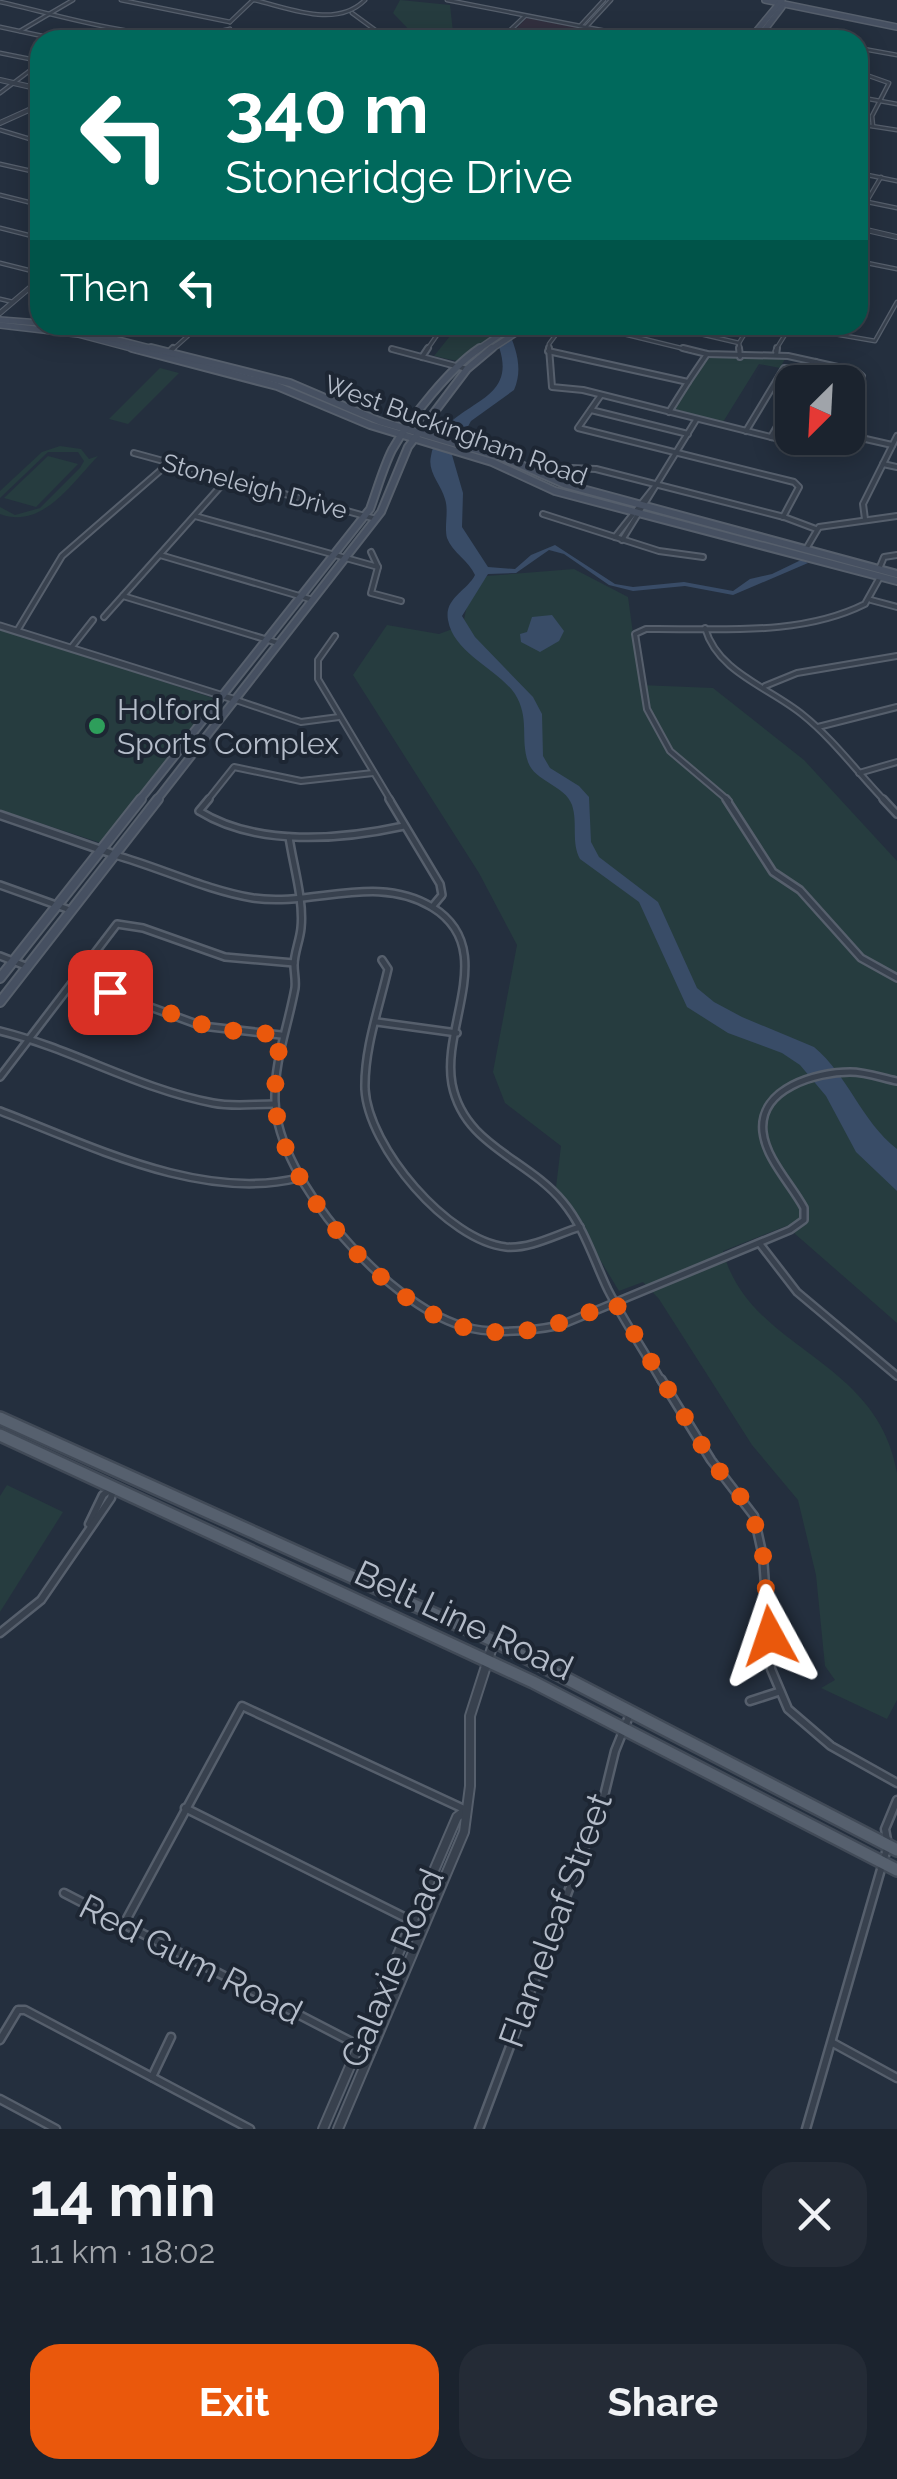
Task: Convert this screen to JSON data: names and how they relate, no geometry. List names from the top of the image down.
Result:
{
  "streets": {
    "main road": ["West Buckingham Road", "Belt Line Road"],
    "street": [
      "Stoneleigh Drive",
      "Flameleaf Street",
      "Red Gum Road",
      "Galaxie Road"
    ]
  },
  "crossings": [
    ["Belt Line Road", "Flameleaf Street"],
    ["Belt Line Road", "Galaxie Road"],
    ["Red Gum Road", "Galaxie Road"]
  ],
  "places": ["Holford Sports Complex"],
  "north": "bottom left",
  "page": {
    "turn": ["340 m", "Stoneridge Drive"],
    "then": "Then",
    "heading": ["14 min", "1.1 km · 18:02"],
    "buttons": ["Exit", "Share"]
  }
}
